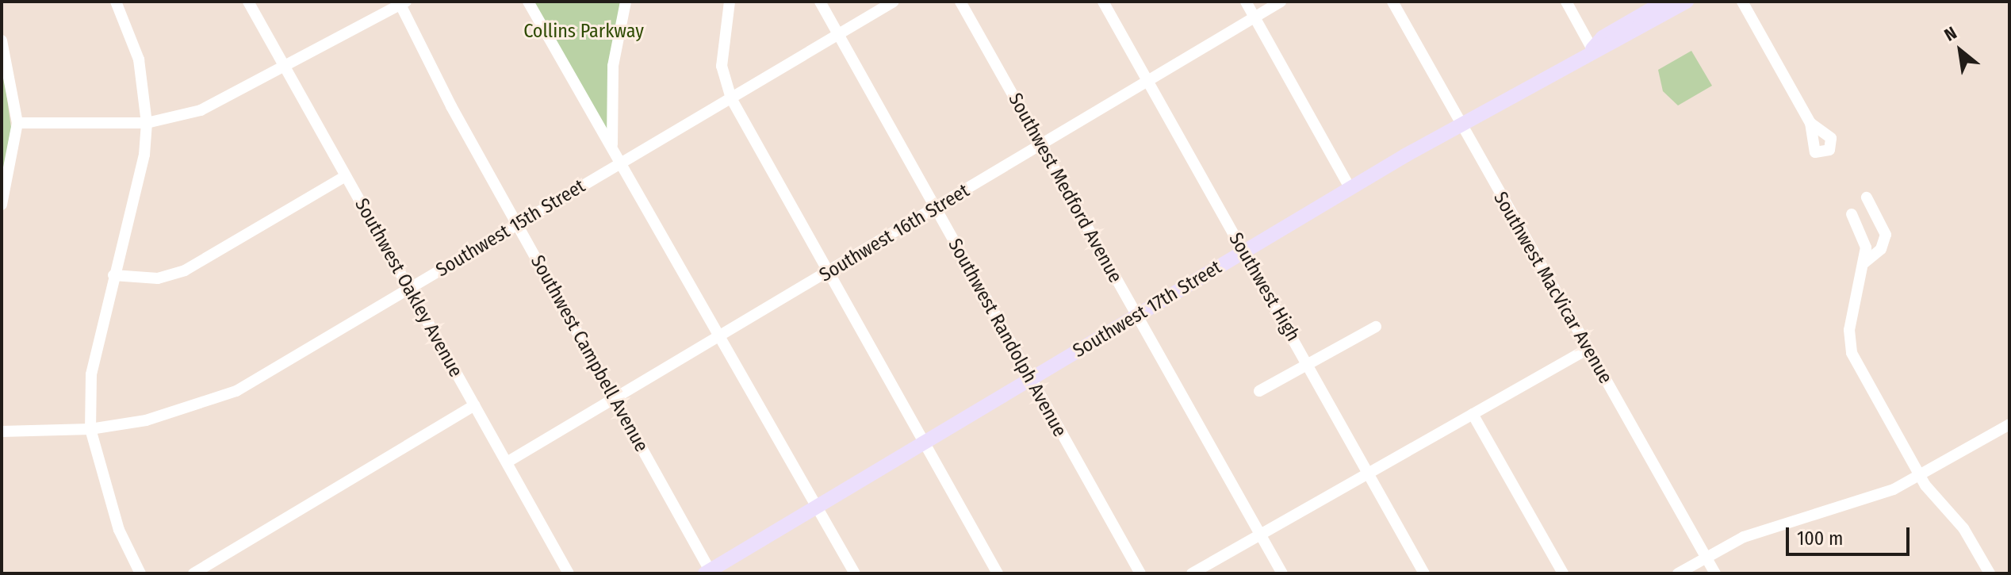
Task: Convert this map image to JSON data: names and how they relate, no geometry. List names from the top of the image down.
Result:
{
  "streets": {
    "main road": ["Southwest 17th Street"],
    "street": [
      "Southwest Medford Avenue",
      "Southwest 15th Street",
      "Southwest 16th Street",
      "Southwest High",
      "Southwest Oakley Avenue",
      "Southwest MacVicar Avenue",
      "Southwest Randolph Avenue",
      "Southwest Campbell Avenue"
    ]
  },
  "crossings": [
    ["Southwest Medford Avenue", "Southwest 16th Street"],
    ["Southwest Medford Avenue", "Southwest 17th Street"],
    ["Southwest 15th Street", "Southwest Oakley Avenue"],
    ["Southwest 15th Street", "Southwest Randolph Avenue"],
    ["Southwest 15th Street", "Southwest Campbell Avenue"],
    ["Southwest 16th Street", "Southwest High"],
    ["Southwest 16th Street", "Southwest Oakley Avenue"],
    ["Southwest 16th Street", "Southwest Randolph Avenue"],
    ["Southwest 16th Street", "Southwest Campbell Avenue"],
    ["Southwest High", "Southwest 17th Street"],
    ["Southwest MacVicar Avenue", "Southwest 17th Street"],
    ["Southwest 17th Street", "Southwest Randolph Avenue"],
    ["Southwest 17th Street", "Southwest Campbell Avenue"]
  ],
  "parks": ["Collins Parkway"],
  "scale_bar": "100 m",
  "north": "top left"
}
